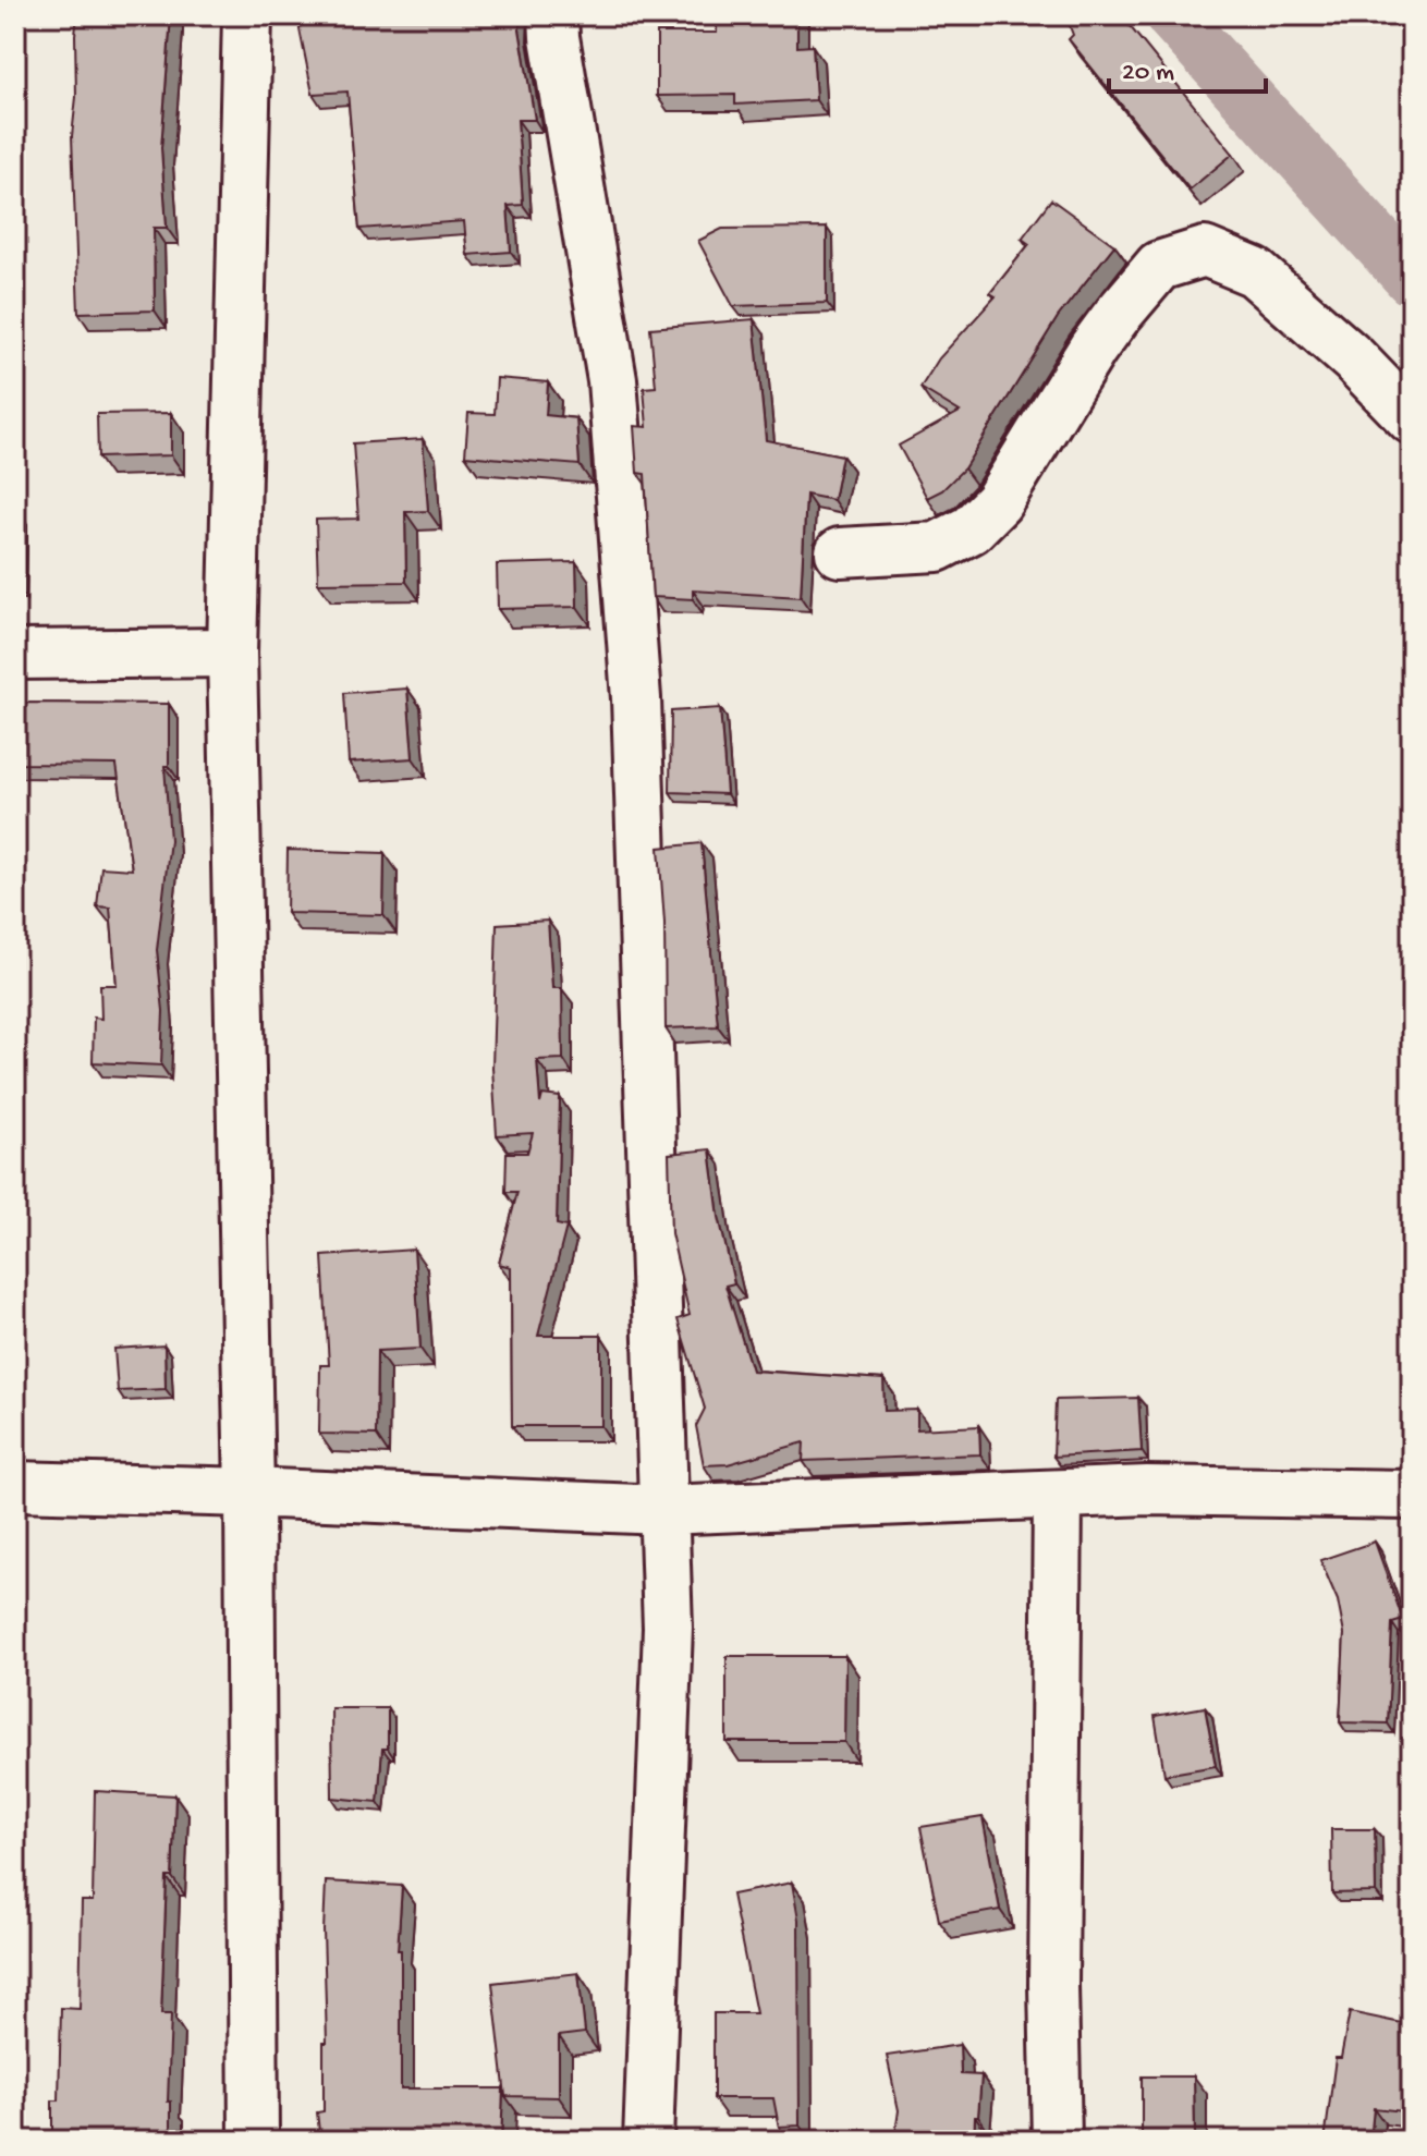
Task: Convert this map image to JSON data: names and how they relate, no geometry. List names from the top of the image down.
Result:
{
  "scale_bar": "20 m"
}
